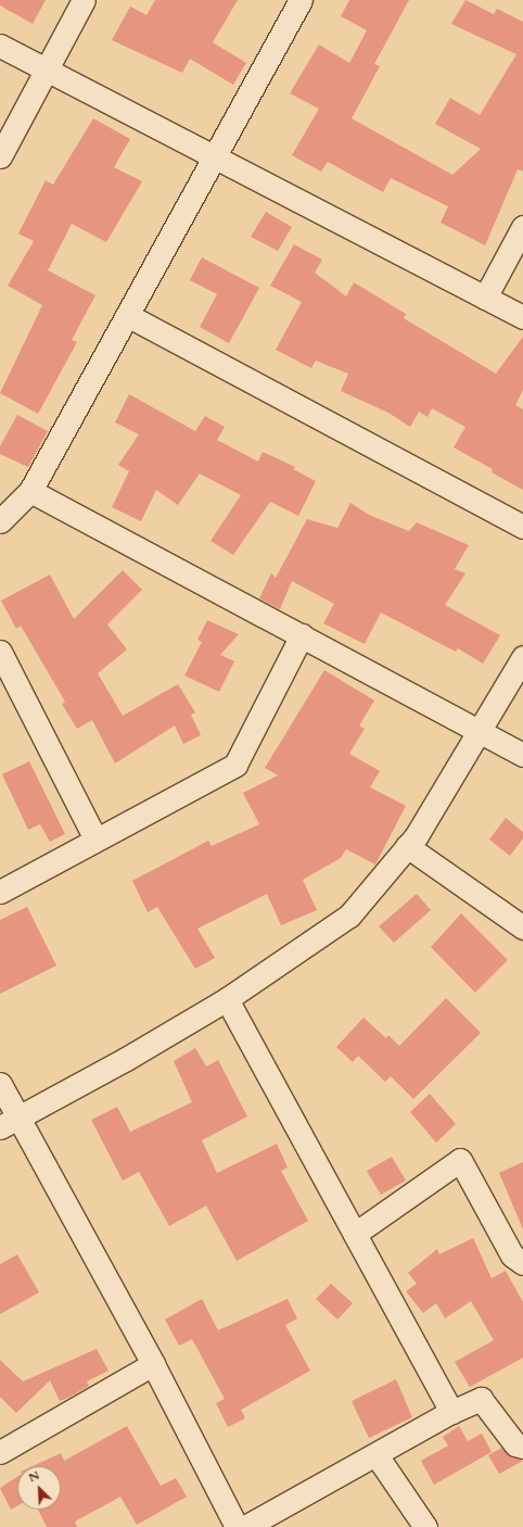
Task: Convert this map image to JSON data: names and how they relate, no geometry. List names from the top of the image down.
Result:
{
  "north": "top left"
}
